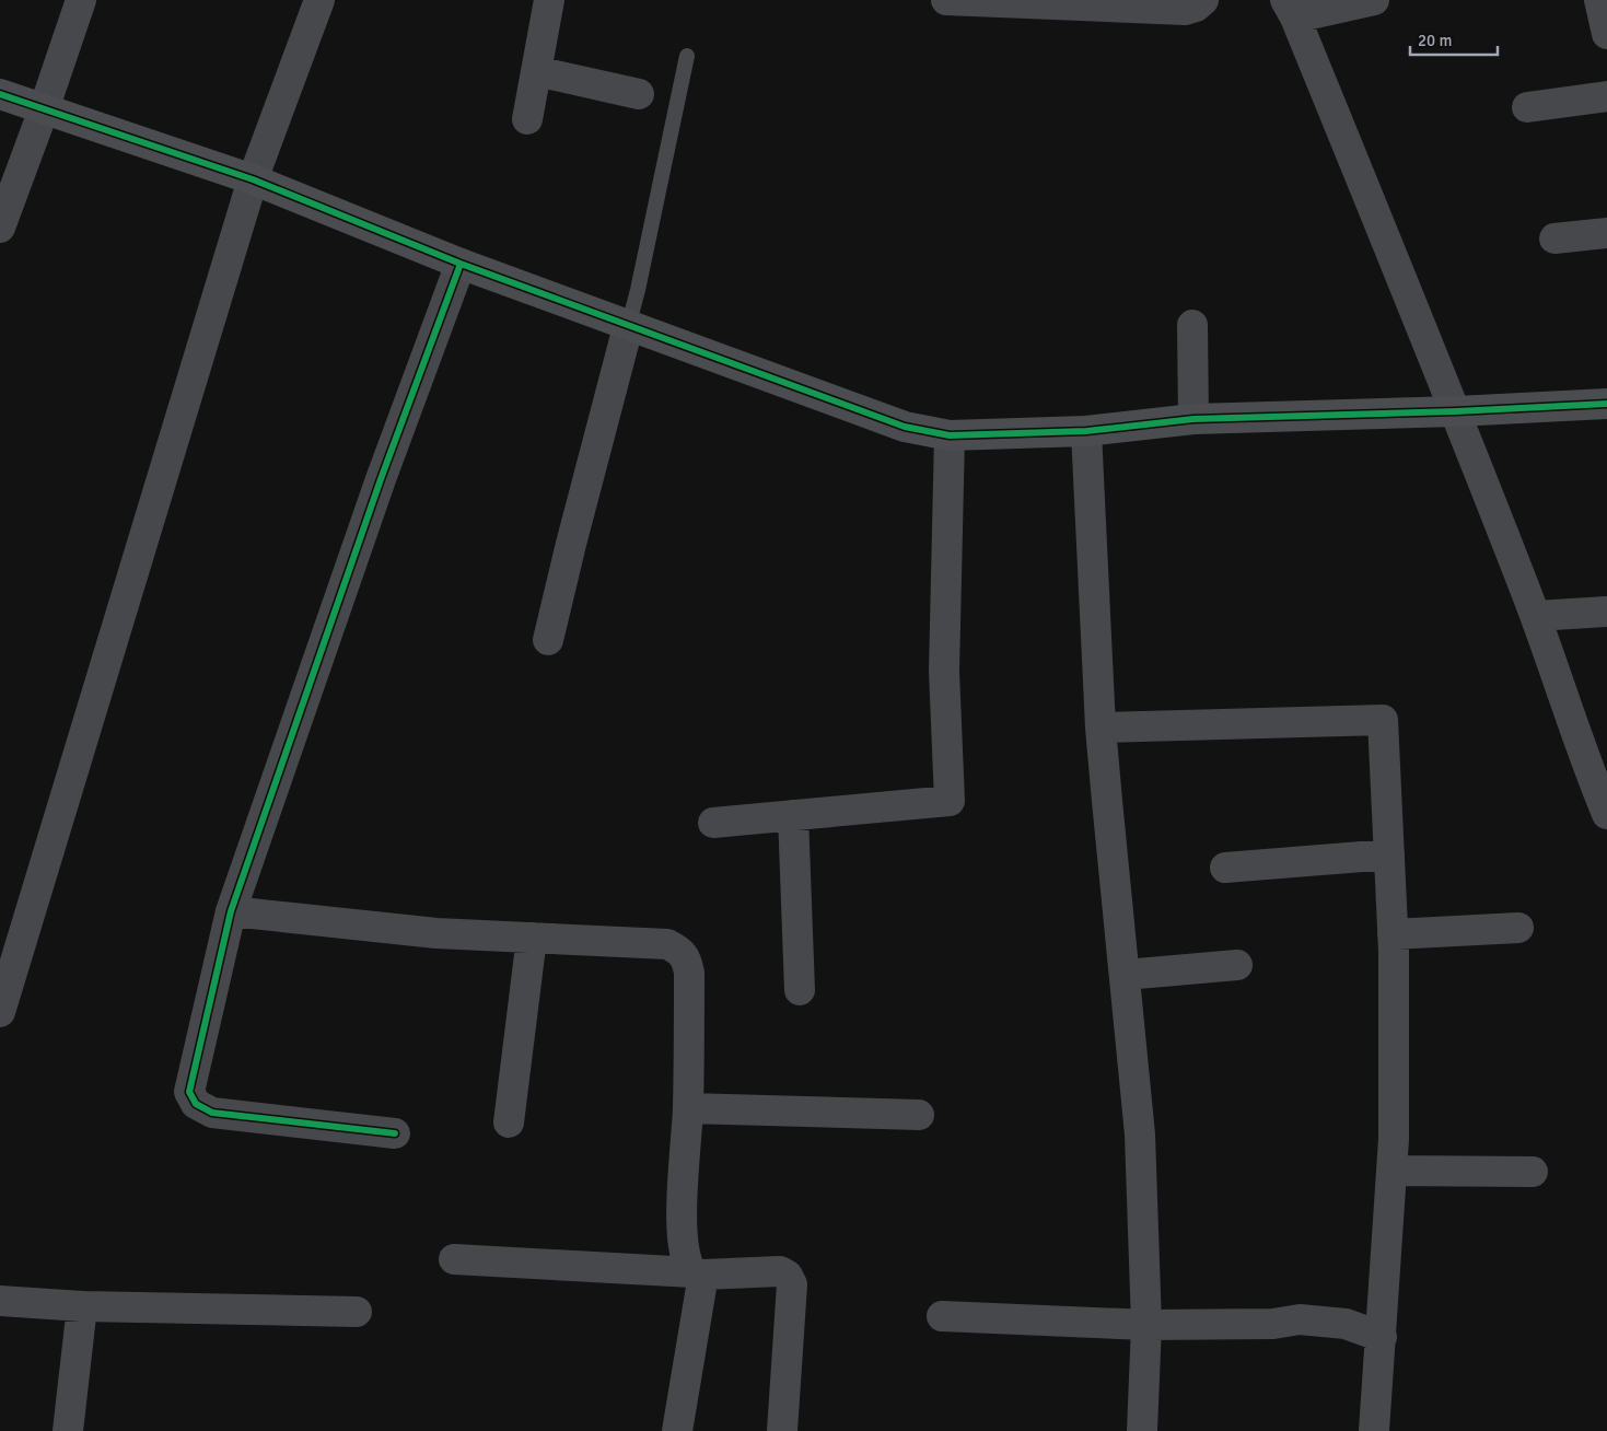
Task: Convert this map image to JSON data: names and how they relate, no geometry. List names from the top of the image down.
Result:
{
  "scale_bar": "20 m"
}
